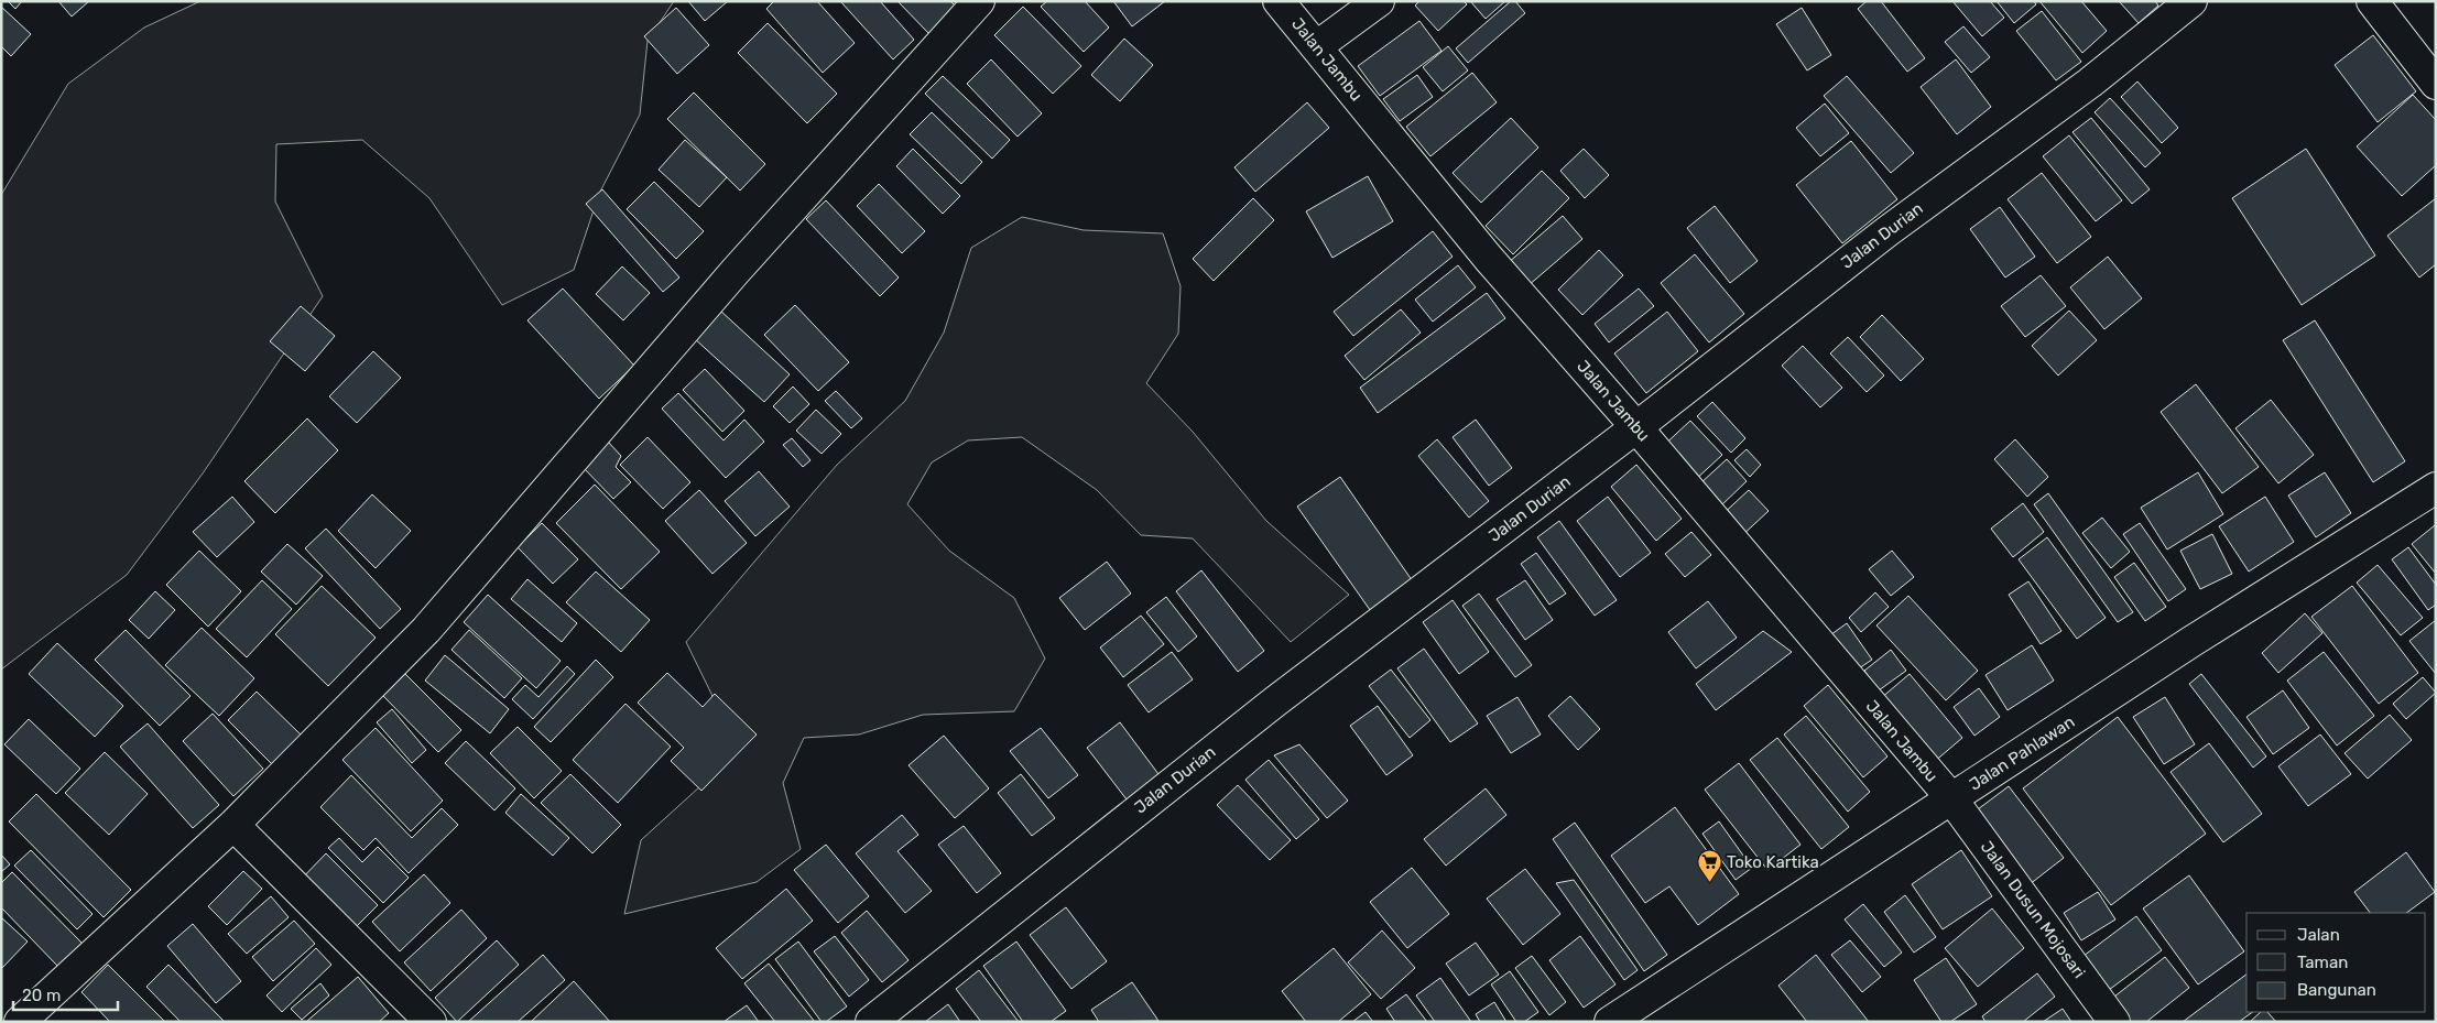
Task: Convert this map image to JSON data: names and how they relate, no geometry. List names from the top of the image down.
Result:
{
  "streets": {
    "street": [
      "Jalan Jambu",
      "Jalan Durian",
      "Jalan Pahlawan",
      "Jalan Dusun Mojosari"
    ]
  },
  "crossings": [
    ["Jalan Jambu", "Jalan Durian"],
    ["Jalan Jambu", "Jalan Pahlawan"],
    ["Jalan Jambu", "Jalan Dusun Mojosari"],
    ["Jalan Pahlawan", "Jalan Dusun Mojosari"]
  ],
  "places": {
    "supermarket": ["Toko Kartika"]
  },
  "legend": ["Jalan", "Taman", "Bangunan"],
  "scale_bar": "20 m"
}
